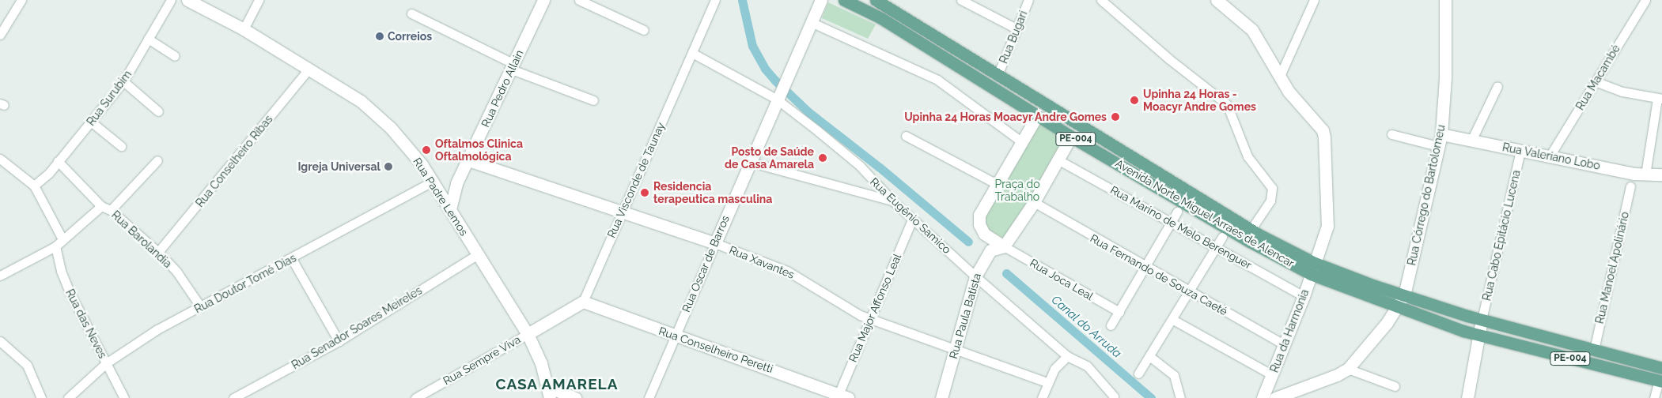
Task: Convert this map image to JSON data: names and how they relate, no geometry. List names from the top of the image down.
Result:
{
  "streets": {
    "main road": ["PE-004", "Avenida Norte Miguel Arraes de Alencar"],
    "street": [
      "Rua Bugari",
      "Rua Macambé",
      "Rua Pedro Allain",
      "Rua Surubim",
      "Rua Valeriano Lobo",
      "Rua Conselheiro Ribas",
      "Rua Visconde de Taunay",
      "Rua Córrego do Bartolomeu",
      "Rua Padre Lemos",
      "Rua Eugênio Samico",
      "Rua Marino de Melo Berenguer",
      "Rua Cabo Epitácio Lucena",
      "Rua Barolandia",
      "Rua Xavantes",
      "Rua Oscar de Barros",
      "Rua Manoel Apolinário",
      "Rua Fernando de Souza Caeté",
      "Rua Joca Leal",
      "Rua Doutor Tomé Dias",
      "Rua Major Affonso Leal",
      "Rua Paula Batista",
      "Rua das Neves",
      "Rua Senador Soares Meireles",
      "Rua da Harmonia",
      "Rua Conselheiro Peretti",
      "Rua Sempre Viva"
    ]
  },
  "crossings": [
    ["Rua Bugari", "Avenida Norte Miguel Arraes de Alencar"],
    ["Rua Macambé", "Rua Valeriano Lobo"],
    ["Rua Pedro Allain", "Rua Padre Lemos"],
    ["Rua Pedro Allain", "Rua Xavantes"],
    ["Rua Surubim", "Rua Barolandia"],
    ["Rua Valeriano Lobo", "Rua Córrego do Bartolomeu"],
    ["Rua Valeriano Lobo", "Rua Cabo Epitácio Lucena"],
    ["Rua Conselheiro Ribas", "Rua Padre Lemos"],
    ["Rua Conselheiro Ribas", "Rua Barolandia"],
    ["Rua Visconde de Taunay", "Rua Eugênio Samico"],
    ["Rua Visconde de Taunay", "Rua Xavantes"],
    ["Rua Visconde de Taunay", "Rua Conselheiro Peretti"],
    ["Rua Córrego do Bartolomeu", "Avenida Norte Miguel Arraes de Alencar"],
    ["Rua Padre Lemos", "Rua Doutor Tomé Dias"],
    ["Rua Padre Lemos", "Rua Senador Soares Meireles"],
    ["Rua Padre Lemos", "Rua Sempre Viva"],
    ["Avenida Norte Miguel Arraes de Alencar", "Rua Cabo Epitácio Lucena"],
    ["Avenida Norte Miguel Arraes de Alencar", "Rua Manoel Apolinário"],
    ["Avenida Norte Miguel Arraes de Alencar", "Rua da Harmonia"],
    ["Rua Eugênio Samico", "Rua Oscar de Barros"],
    ["Rua Eugênio Samico", "Rua Major Affonso Leal"],
    ["Rua Eugênio Samico", "Rua Paula Batista"],
    ["Rua Marino de Melo Berenguer", "Rua da Harmonia"],
    ["Rua Barolandia", "Rua Doutor Tomé Dias"],
    ["Rua Xavantes", "Rua Oscar de Barros"],
    ["Rua Xavantes", "Rua Major Affonso Leal"],
    ["Rua Xavantes", "Rua Paula Batista"],
    ["Rua Oscar de Barros", "Rua Conselheiro Peretti"],
    ["Rua Fernando de Souza Caeté", "Rua da Harmonia"],
    ["Rua Joca Leal", "Rua Paula Batista"],
    ["Rua Doutor Tomé Dias", "Rua das Neves"],
    ["Rua Major Affonso Leal", "Rua Conselheiro Peretti"]
  ],
  "districts": ["CASA AMARELA"],
  "water": ["Canal do Arruda"],
  "parks": ["Praça do Trabalho"],
  "places": [
    "Correios",
    "Upinha 24 Horas - Moacyr Andre Gomes",
    "Upinha 24 Horas Moacyr Andre Gomes",
    "Oftalmos Clinica Oftalmológica",
    "Posto de Saúde de Casa Amarela",
    "Igreja Universal",
    "Residencia terapeutica masculina"
  ]
}
